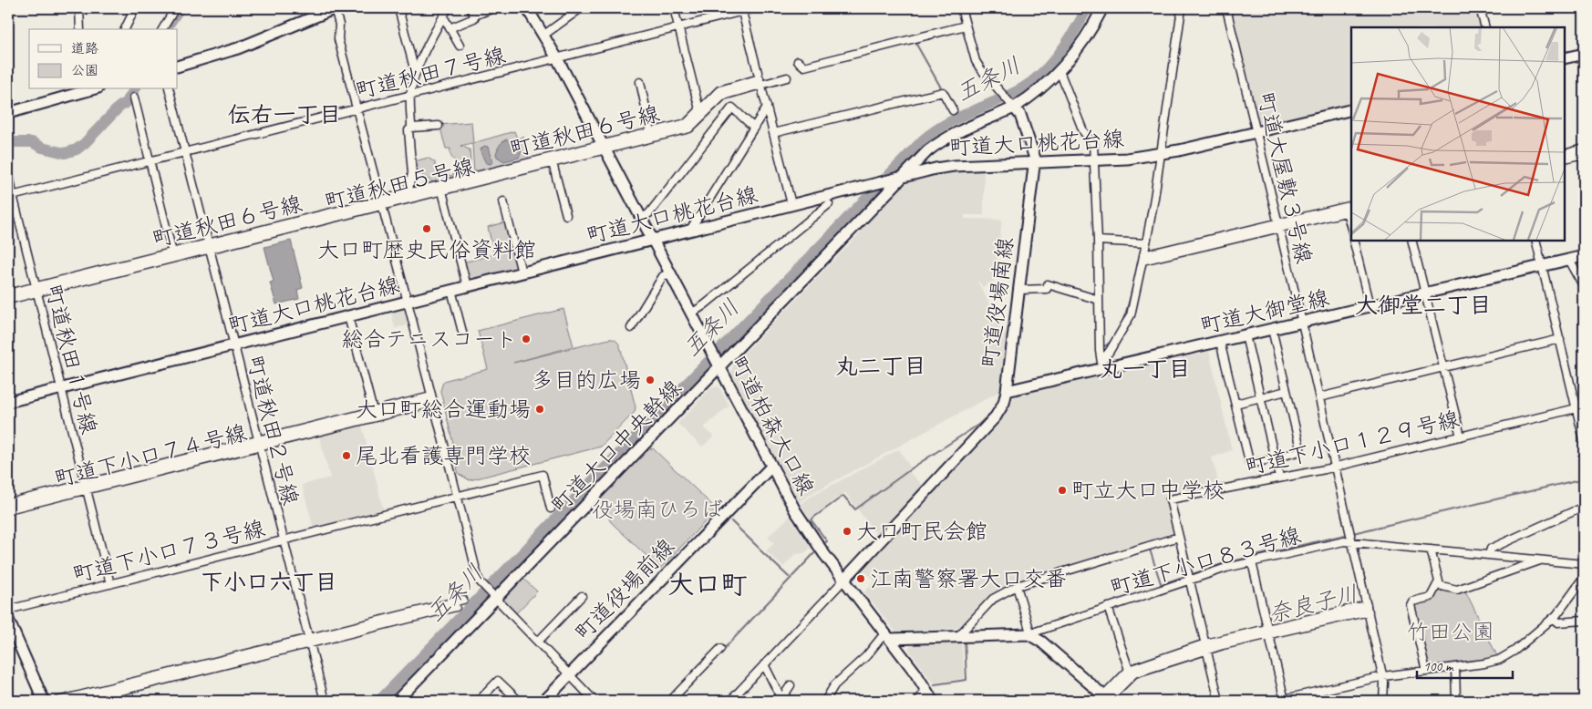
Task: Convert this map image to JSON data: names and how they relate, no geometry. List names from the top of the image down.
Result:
{
  "streets": {
    "street": [
      "町道秋田７号線",
      "町道秋田６号線",
      "町道大口桃花台線",
      "町道大屋敷３号線",
      "町道秋田５号線",
      "町道役場南線",
      "町道大御堂線",
      "町道秋田１号線",
      "町道柏森大口線",
      "町道秋田２号線",
      "町道下小口１２９号線",
      "町道大口中央幹線",
      "町道下小口７４号線",
      "町道下小口７３号線",
      "町道下小口８３号線",
      "町道役場前線"
    ]
  },
  "crossings": [
    ["町道秋田７号線", "町道秋田１号線"],
    ["町道秋田７号線", "町道柏森大口線"],
    ["町道秋田７号線", "町道秋田２号線"],
    ["町道秋田６号線", "町道秋田５号線"],
    ["町道秋田６号線", "町道秋田１号線"],
    ["町道秋田６号線", "町道柏森大口線"],
    ["町道秋田６号線", "町道秋田２号線"],
    ["町道大口桃花台線", "町道大屋敷３号線"],
    ["町道大口桃花台線", "町道役場南線"],
    ["町道大口桃花台線", "町道秋田１号線"],
    ["町道大口桃花台線", "町道柏森大口線"],
    ["町道大口桃花台線", "町道秋田２号線"],
    ["町道大口桃花台線", "町道大口中央幹線"],
    ["町道大屋敷３号線", "町道大御堂線"],
    ["町道大屋敷３号線", "町道下小口１２９号線"],
    ["町道大屋敷３号線", "町道下小口８３号線"],
    ["町道秋田５号線", "町道柏森大口線"],
    ["町道役場南線", "町道大御堂線"],
    ["町道役場南線", "町道柏森大口線"],
    ["町道役場南線", "町道大口中央幹線"],
    ["町道秋田１号線", "町道下小口７４号線"],
    ["町道秋田１号線", "町道下小口７３号線"],
    ["町道柏森大口線", "町道大口中央幹線"],
    ["町道柏森大口線", "町道役場前線"],
    ["町道秋田２号線", "町道下小口７４号線"],
    ["町道秋田２号線", "町道下小口７３号線"],
    ["町道下小口１２９号線", "町道下小口８３号線"]
  ],
  "districts": [
    "伝右一丁目",
    "大御堂二丁目",
    "丸二丁目",
    "丸一丁目",
    "下小口六丁目",
    "大口町"
  ],
  "water": ["五条川", "奈良子川"],
  "parks": ["役場南ひろば", "竹田公園"],
  "places": [
    "大口町歴史民俗資料館",
    "総合テニスコート",
    "多目的広場",
    "大口町総合運動場",
    "尾北看護専門学校",
    "町立大口中学校",
    "大口町民会館",
    "江南警察署大口交番"
  ],
  "legend": ["道路", "公園"],
  "scale_bar": "100 m"
}
